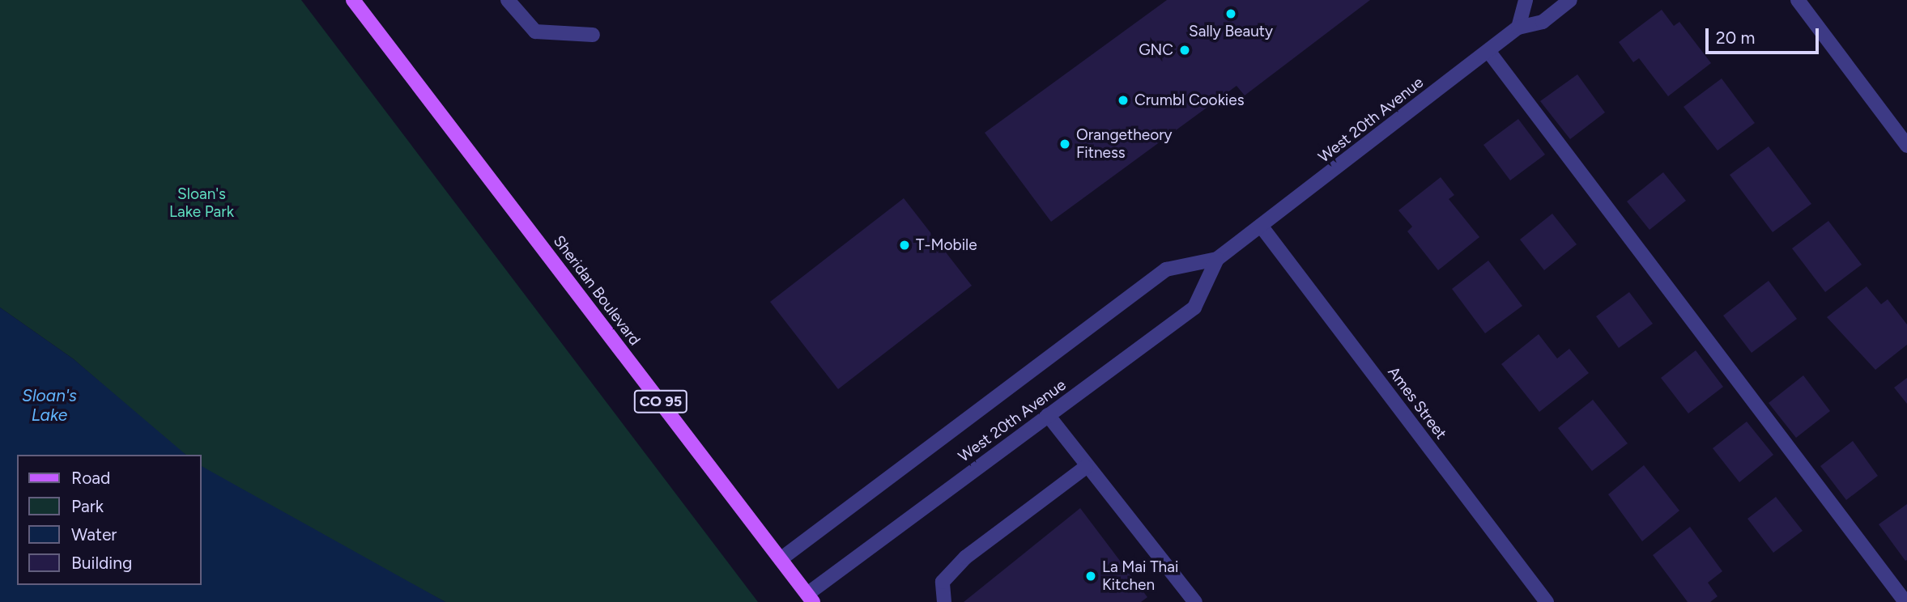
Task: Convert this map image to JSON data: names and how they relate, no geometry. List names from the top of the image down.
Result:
{
  "streets": {
    "main road": ["Sheridan Boulevard", "CO 95"],
    "street": ["West 20th Avenue", "Ames Street"]
  },
  "crossings": [
    ["West 20th Avenue", "Sheridan Boulevard"],
    ["West 20th Avenue", "Ames Street"]
  ],
  "water": ["Sloan's Lake"],
  "parks": ["Sloan's Lake Park"],
  "places": [
    "Sally Beauty",
    "GNC",
    "Crumbl Cookies",
    "Orangetheory Fitness",
    "T-Mobile",
    "La Mai Thai Kitchen"
  ],
  "legend": [
    "Road",
    "Park",
    "Water",
    "Building"
  ],
  "scale_bar": "20 m"
}
